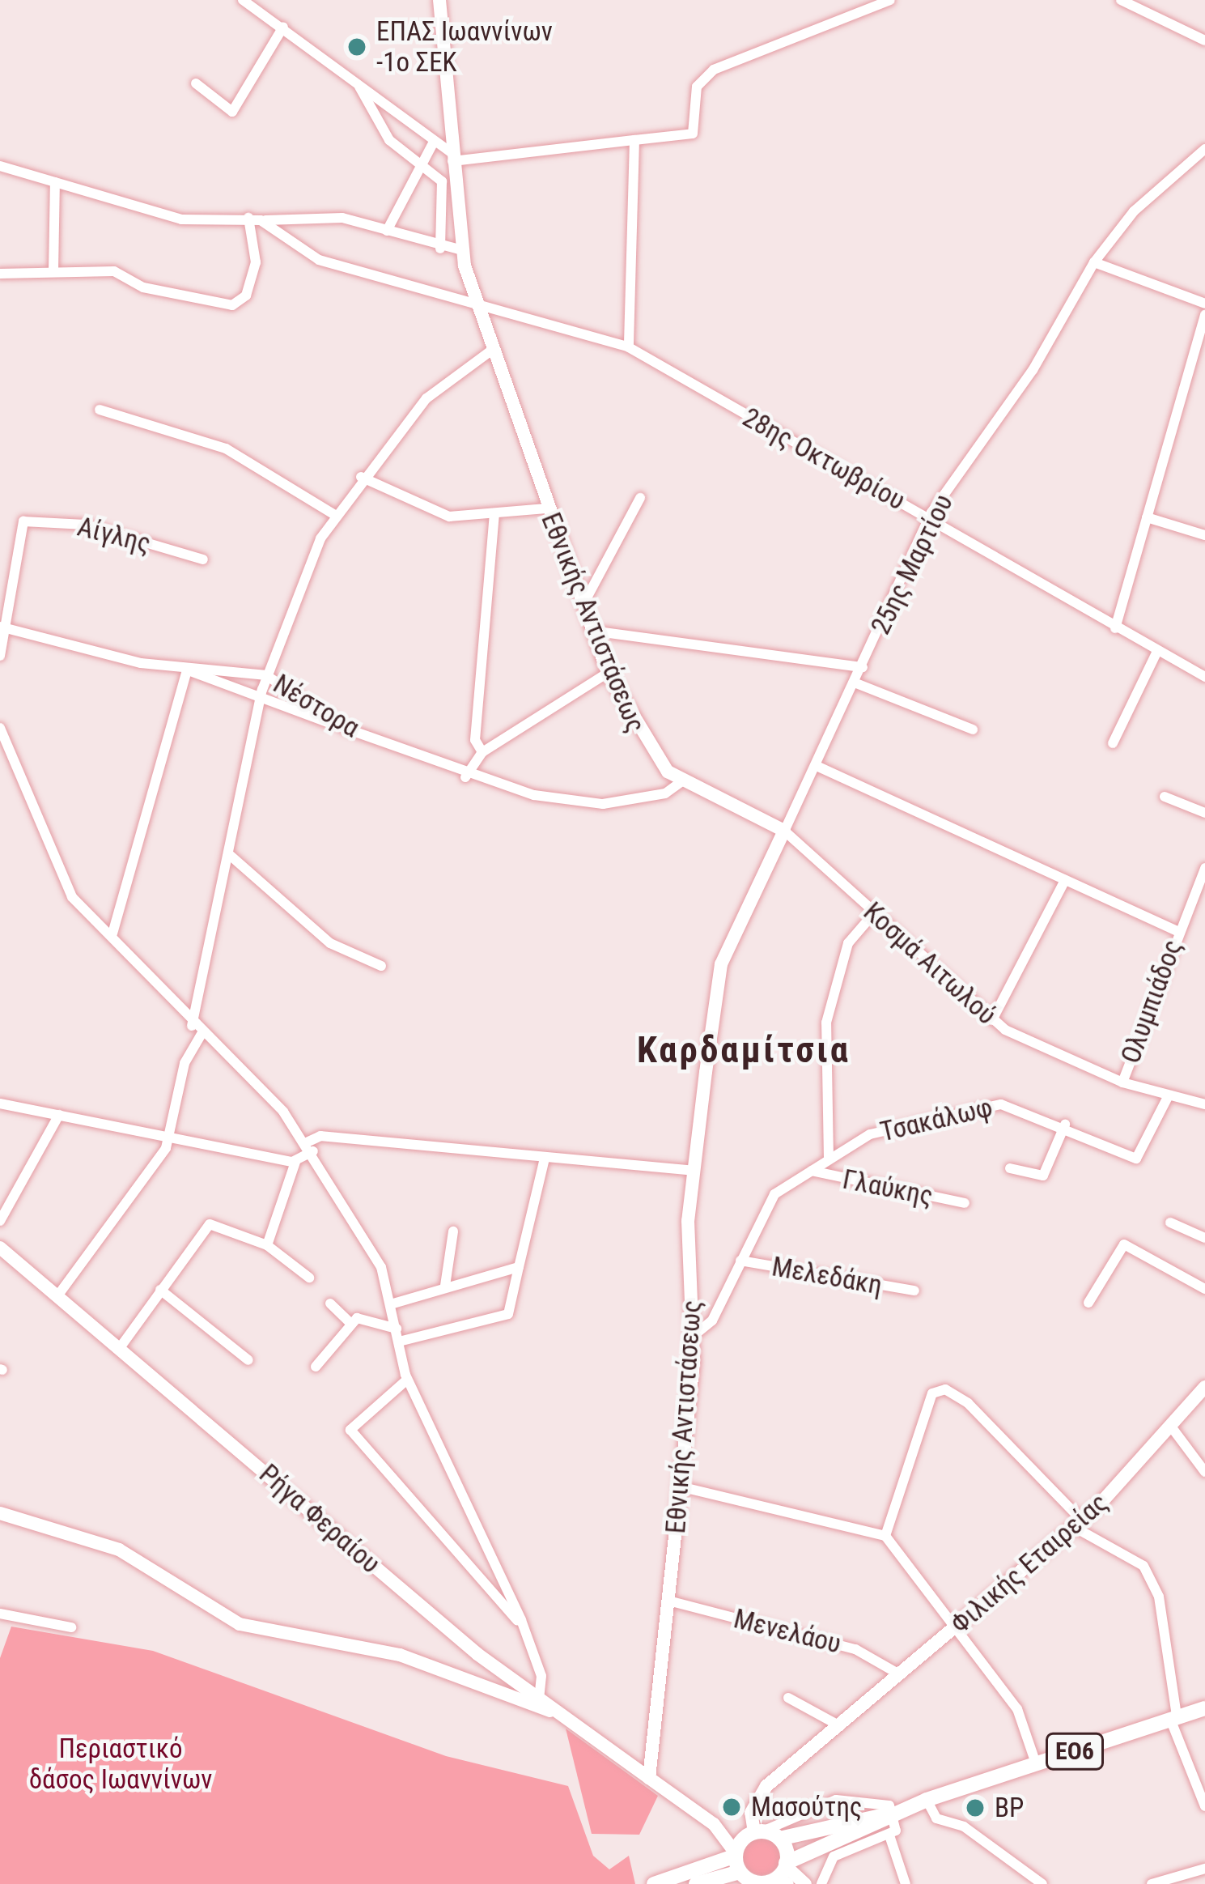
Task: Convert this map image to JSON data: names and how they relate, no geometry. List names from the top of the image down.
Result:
{
  "streets": {
    "main road": ["ΕΟ6"],
    "street": [
      "28ης Οκτωβρίου",
      "Αίγλης",
      "25ης Μαρτίου",
      "Εθνικής Αντιστάσεως",
      "Νέστορα",
      "Κοσμά Αιτωλού",
      "Ολυμπιάδος",
      "Τσακάλωφ",
      "Γλαύκης",
      "Μελεδάκη",
      "Ρήγα Φεραίου",
      "Φιλικής Εταιρείας",
      "Μενελάου"
    ]
  },
  "crossings": [
    ["28ης Οκτωβρίου", "25ης Μαρτίου"],
    ["28ης Οκτωβρίου", "Εθνικής Αντιστάσεως"],
    ["Αίγλης", "Νέστορα"],
    ["25ης Μαρτίου", "Εθνικής Αντιστάσεως"],
    ["25ης Μαρτίου", "Κοσμά Αιτωλού"],
    ["Εθνικής Αντιστάσεως", "Νέστορα"],
    ["Εθνικής Αντιστάσεως", "Κοσμά Αιτωλού"],
    ["Εθνικής Αντιστάσεως", "Τσακάλωφ"],
    ["Εθνικής Αντιστάσεως", "Ρήγα Φεραίου"],
    ["Εθνικής Αντιστάσεως", "Μενελάου"],
    ["Κοσμά Αιτωλού", "Ολυμπιάδος"],
    ["Κοσμά Αιτωλού", "Τσακάλωφ"],
    ["Τσακάλωφ", "Γλαύκης"],
    ["Τσακάλωφ", "Μελεδάκη"],
    ["Φιλικής Εταιρείας", "Μενελάου"]
  ],
  "districts": ["Καρδαμίτσια"],
  "parks": ["Περιαστικό δάσος Ιωαννίνων"],
  "places": ["ΕΠΑΣ Ιωαννίνων -1ο ΣΕΚ", "Μασούτης", "BP"]
}
